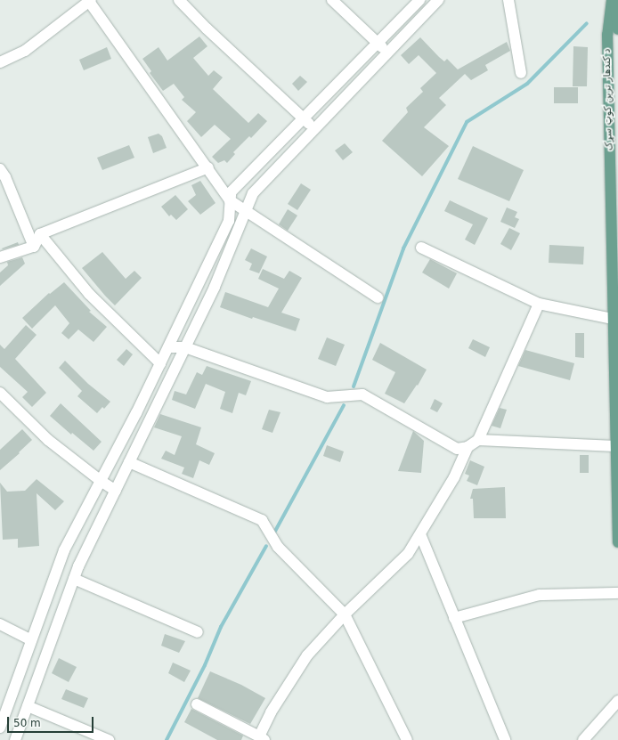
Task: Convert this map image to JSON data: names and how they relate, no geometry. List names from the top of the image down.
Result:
{
  "streets": {
    "main road": ["د کندهار ترين کوټ سړک"]
  },
  "scale_bar": "50 m"
}
